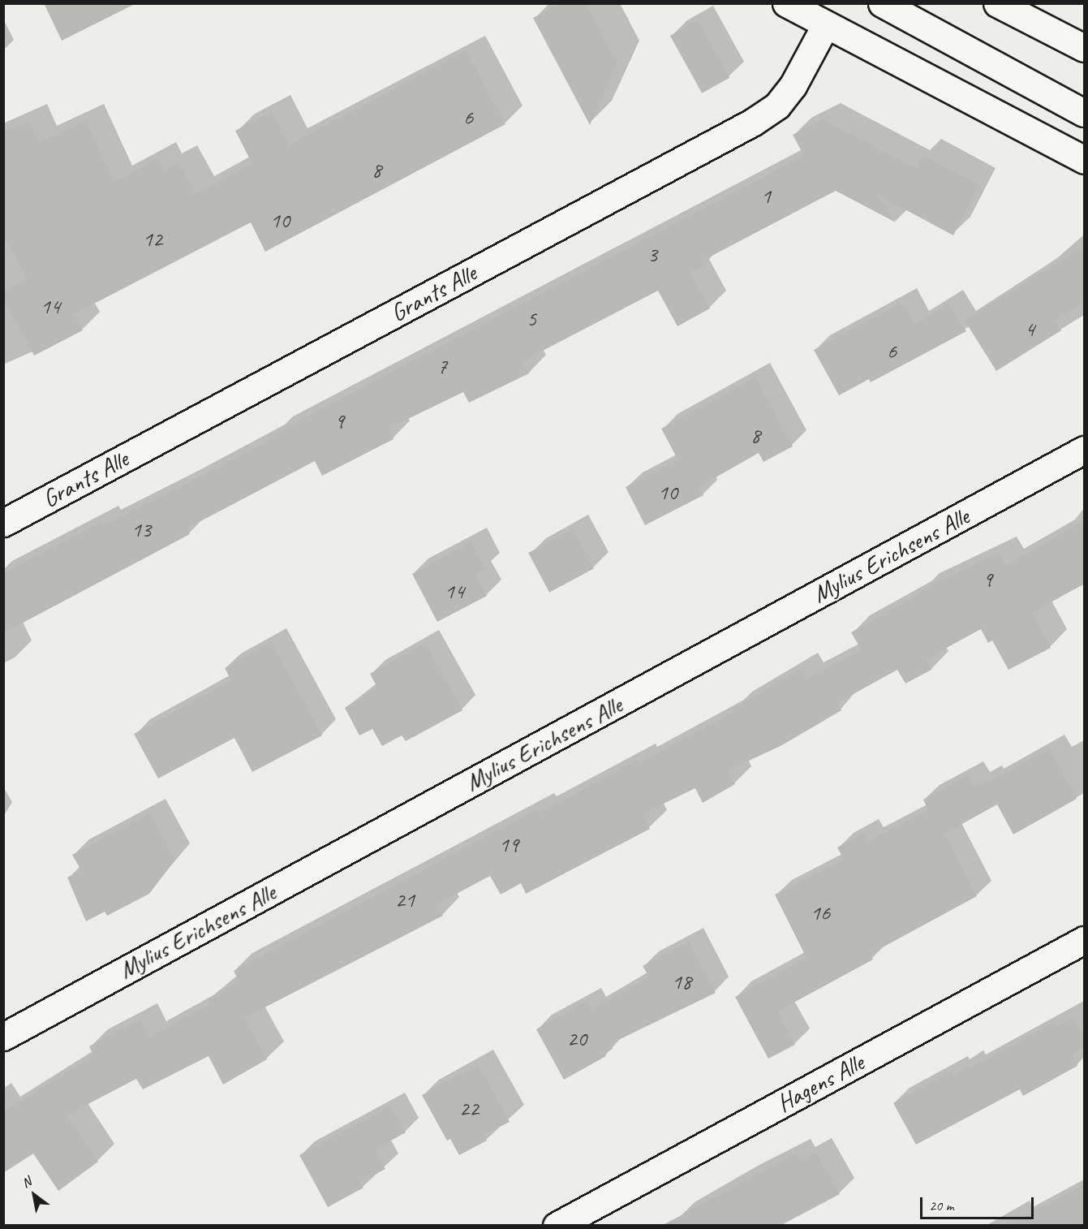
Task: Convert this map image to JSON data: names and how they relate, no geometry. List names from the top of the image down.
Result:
{
  "streets": {
    "main road": ["Grants Alle", "Mylius Erichsens Alle", "Hagens Alle"]
  },
  "house_numbers": [
    "6",
    "8",
    "1",
    "10",
    "12",
    "3",
    "14",
    "5",
    "4",
    "6",
    "7",
    "9",
    "8",
    "10",
    "13",
    "9",
    "14",
    "19",
    "21",
    "16",
    "18",
    "20",
    "22"
  ],
  "scale_bar": "20 m",
  "north": "top left"
}
